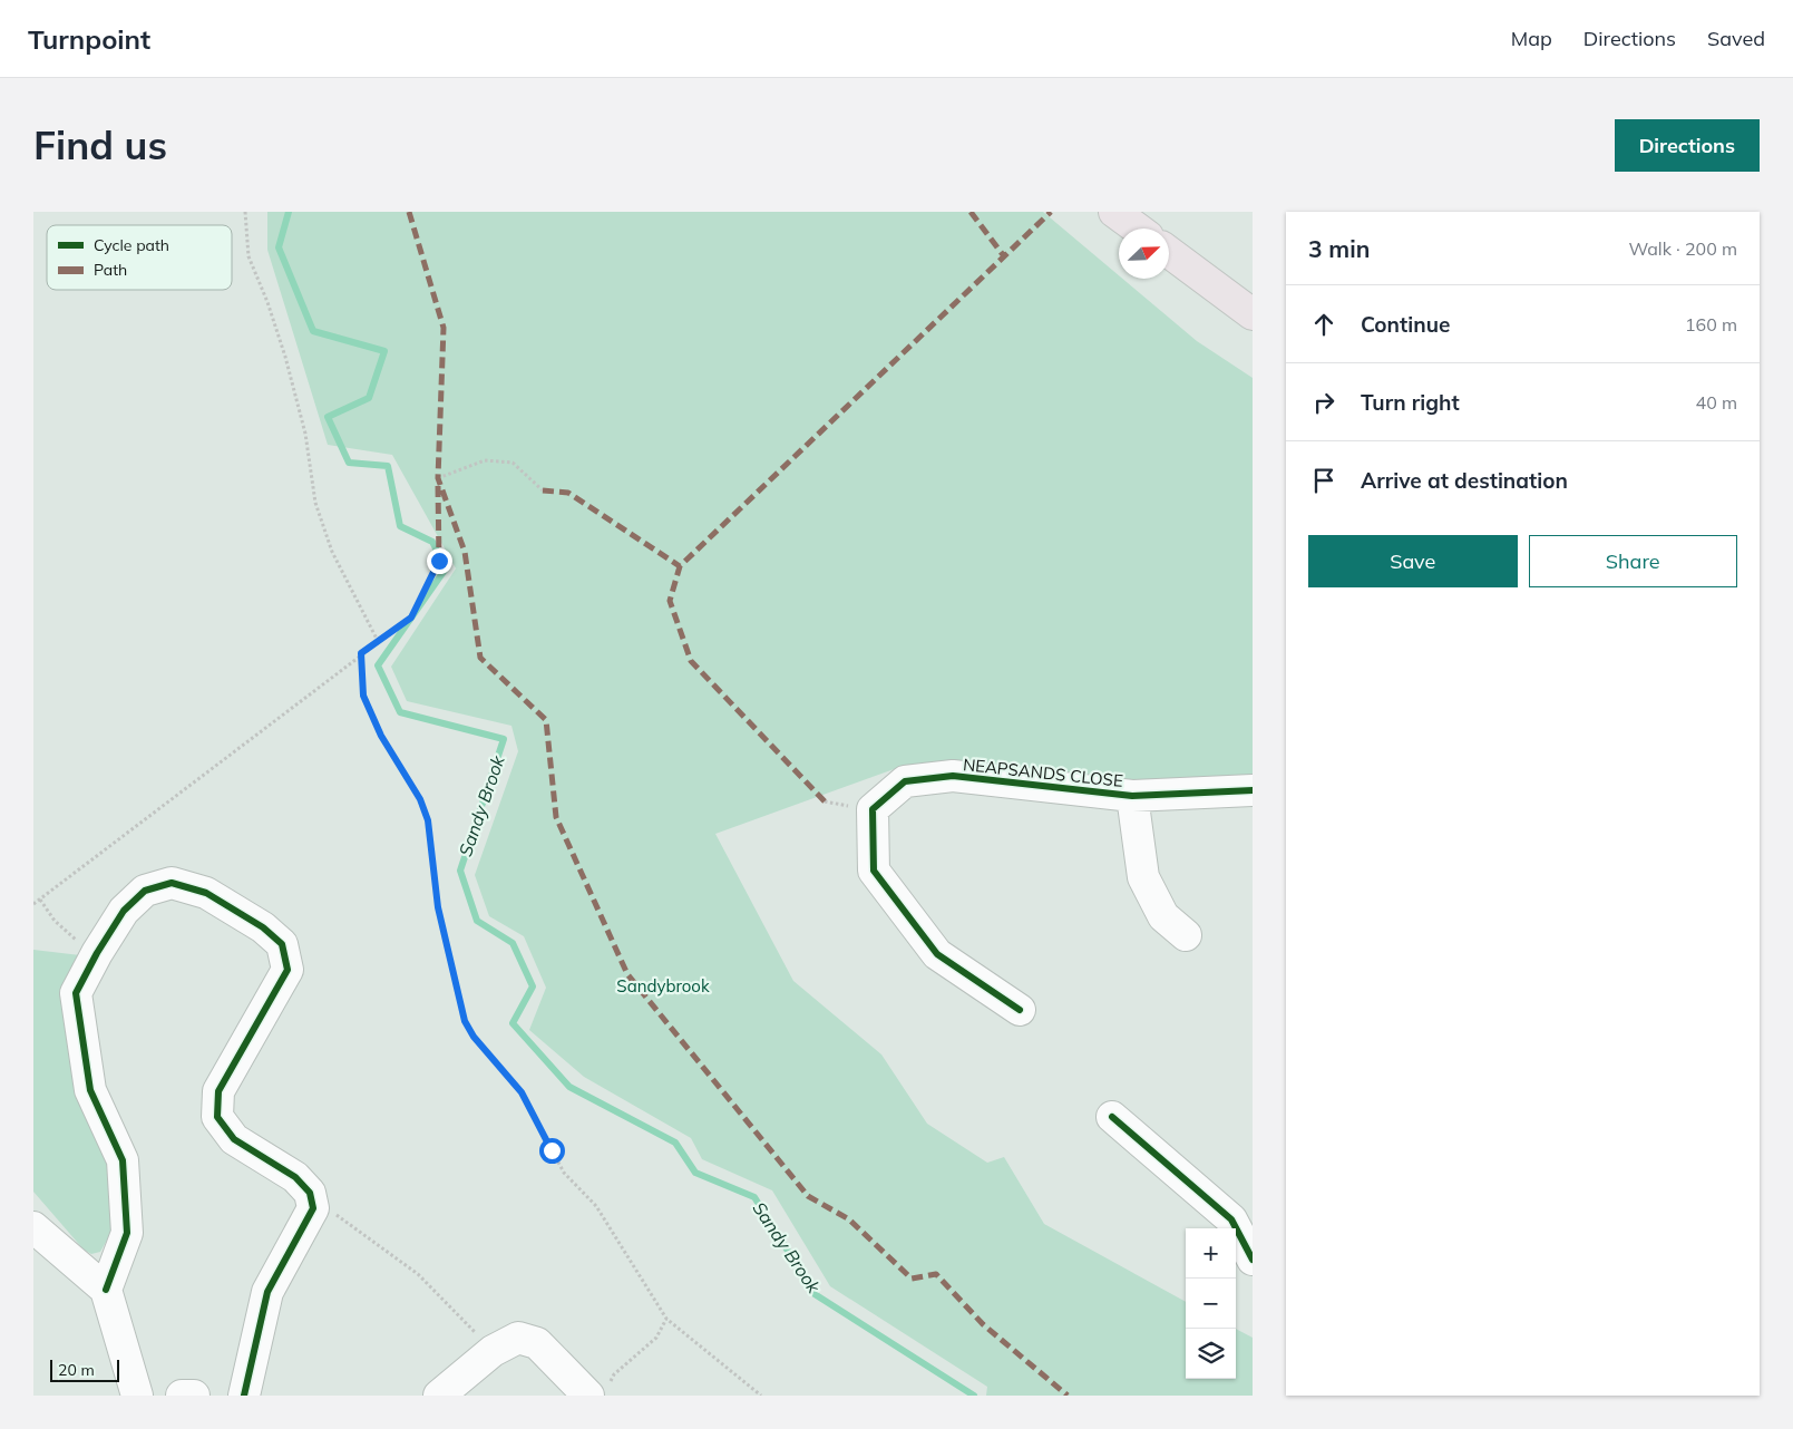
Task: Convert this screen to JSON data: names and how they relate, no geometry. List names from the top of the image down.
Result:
{
  "streets": {
    "street": ["NEAPSANDS CLOSE"]
  },
  "water": ["Sandy Brook"],
  "parks": ["Sandybrook"],
  "legend": ["Cycle path", "Path"],
  "scale_bar": "20 m",
  "north": "top right",
  "page": {
    "header": "Turnpoint",
    "nav": ["Map", "Directions", "Saved"],
    "buttons": [
      "Directions",
      ["Save", "Share"]
    ],
    "title": "Find us",
    "heading": ["3 min", "Walk · 200 m"],
    "list": [
      ["Continue", "160 m"],
      ["Turn right", "40 m"],
      "Arrive at destination"
    ],
    "map_buttons": ["+", "−"],
    "scale": "20 m"
  }
}
